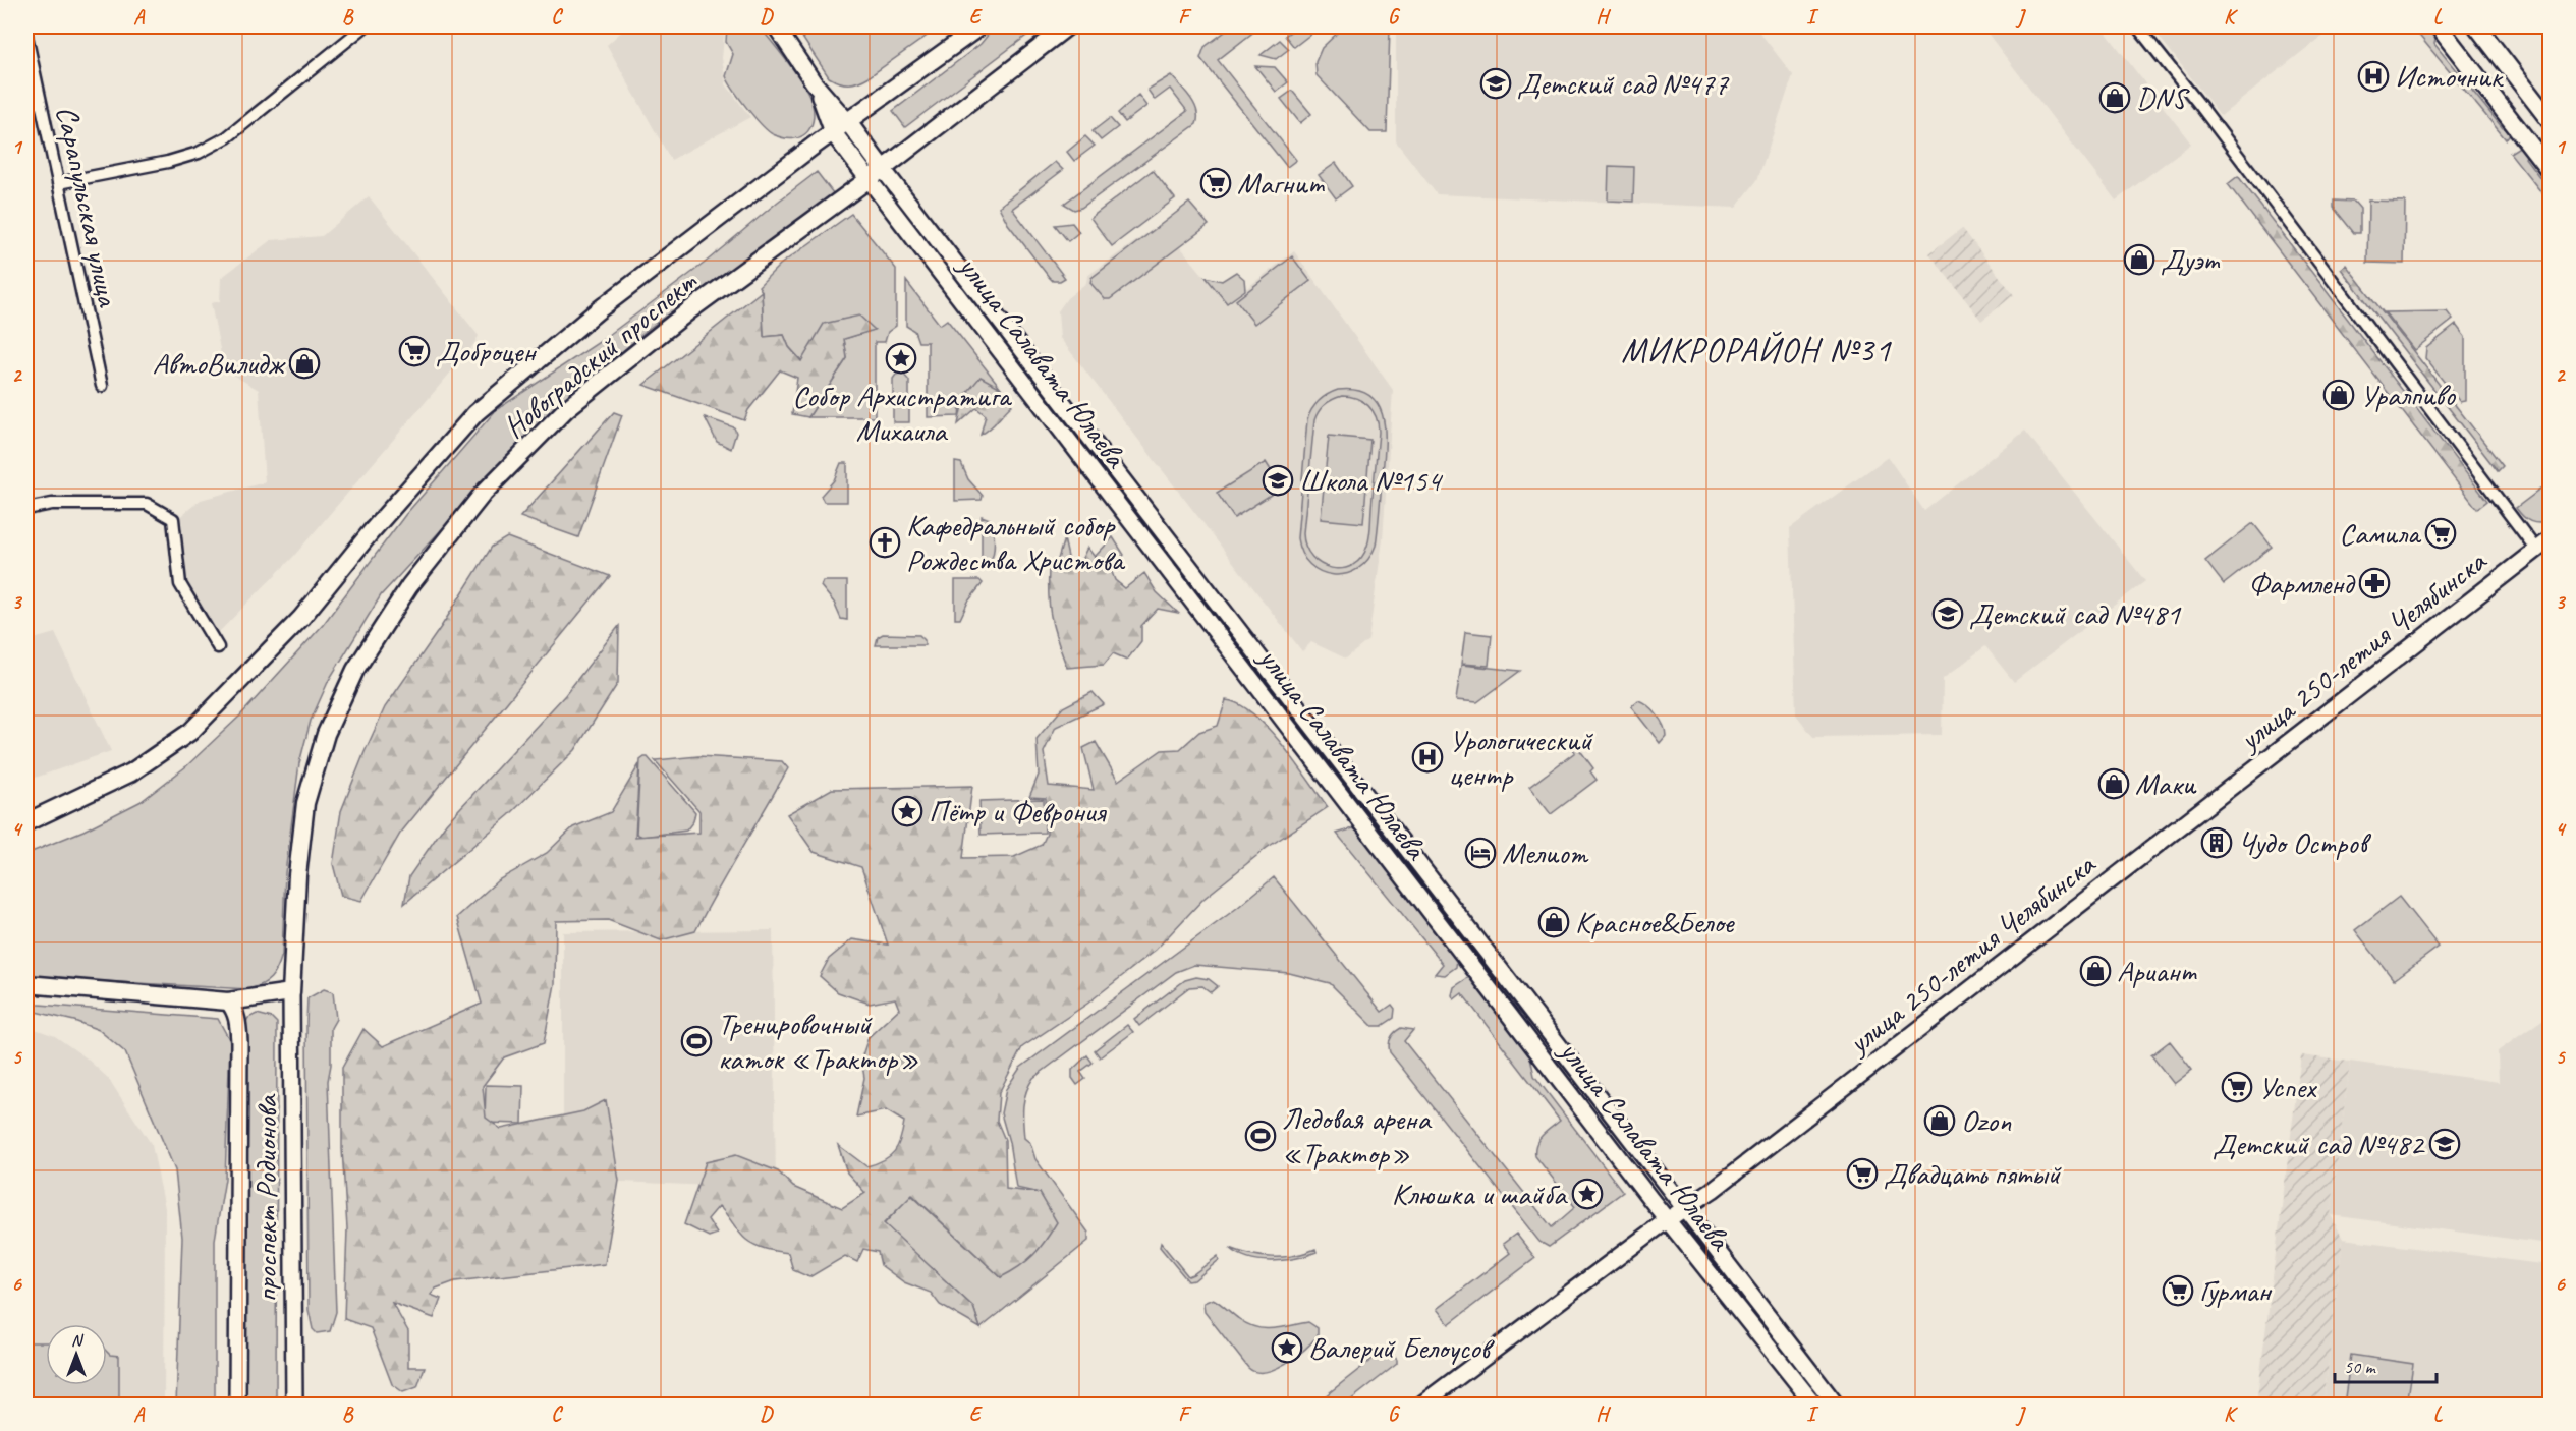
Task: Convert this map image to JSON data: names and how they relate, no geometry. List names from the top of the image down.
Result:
{
  "streets": {
    "main road": [
      "Новоградский проспект",
      "улица Салавата Юлаева",
      "улица 250-летия Челябинска",
      "проспект Родионова"
    ],
    "street": ["Сарапульская улица"]
  },
  "crossings": [
    ["Новоградский проспект", "улица Салавата Юлаева"],
    ["Новоградский проспект", "проспект Родионова"],
    ["улица Салавата Юлаева", "улица 250-летия Челябинска"]
  ],
  "districts": ["МИКРОРАЙОН №31"],
  "places": {
    "hospital": ["Источник", "Урологический центр"],
    "school or university": [
      "Детский сад №477",
      "Школа №154",
      "Детский сад №481",
      "Детский сад №482"
    ],
    "shop": [
      "DNS",
      "Дуэт",
      "АвтоВилидж",
      "Уралпиво",
      "Маки",
      "Красное&Белое",
      "Ариант",
      "Ozon"
    ],
    "supermarket": [
      "Магнит",
      "Доброцен",
      "Самила",
      "Успех",
      "Двадцать пятый",
      "Гурман"
    ],
    "place": [
      "Собор Архистратига Михаила",
      "Пётр и Феврония",
      "Клюшка и шайба",
      "Валерий Белоусов"
    ],
    "church": ["Кафедральный собор Рождества Христова"],
    "pharmacy": ["Фармленд"],
    "building": ["Чудо Остров"],
    "hotel": ["Мелиот"],
    "sports": ["Тренировочный каток «Трактор»", "Ледовая арена «Трактор»"]
  },
  "scale_bar": "50 m",
  "north": "top",
  "grid": {
    "columns": [
      "A",
      "B",
      "C",
      "D",
      "E",
      "F",
      "G",
      "H",
      "I",
      "J",
      "K",
      "L"
    ],
    "rows": [
      "1",
      "2",
      "3",
      "4",
      "5",
      "6"
    ]
  }
}
